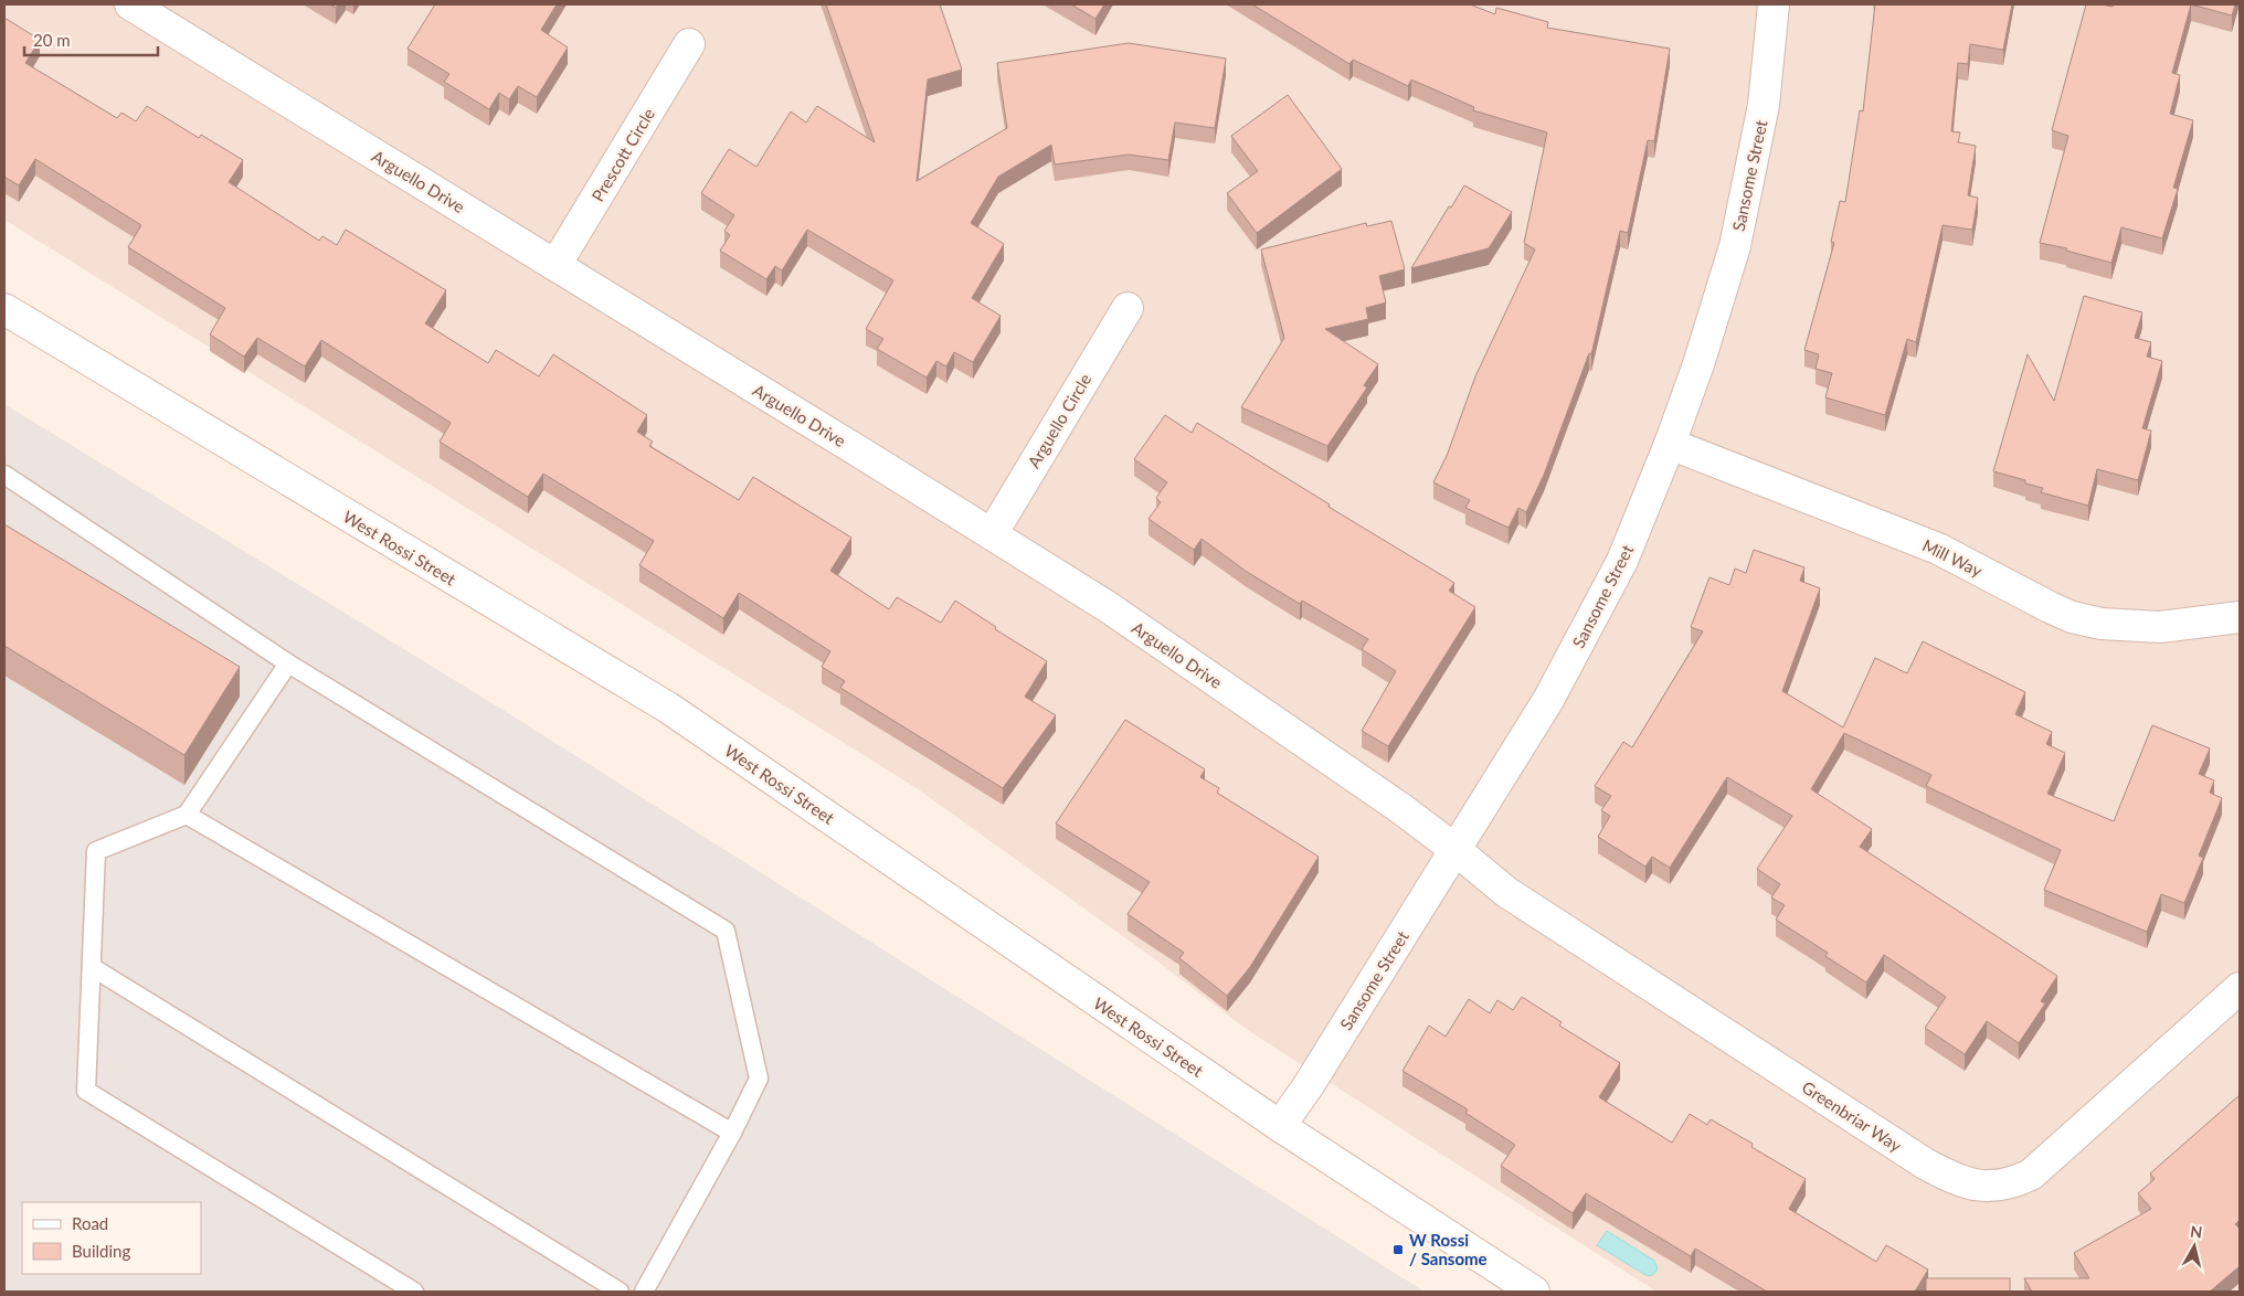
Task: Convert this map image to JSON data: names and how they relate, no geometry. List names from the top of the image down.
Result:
{
  "streets": {
    "street": [
      "Prescott Circle",
      "Sansome Street",
      "Arguello Drive",
      "Arguello Circle",
      "West Rossi Street",
      "Mill Way",
      "Greenbriar Way"
    ]
  },
  "crossings": [
    ["Prescott Circle", "Arguello Drive"],
    ["Sansome Street", "Arguello Drive"],
    ["Sansome Street", "West Rossi Street"],
    ["Sansome Street", "Mill Way"],
    ["Sansome Street", "Greenbriar Way"],
    ["Arguello Drive", "Arguello Circle"],
    ["Arguello Drive", "Greenbriar Way"]
  ],
  "places": {
    "transit": ["W Rossi / Sansome"]
  },
  "legend": ["Road", "Building"],
  "scale_bar": "20 m",
  "north": "top"
}
